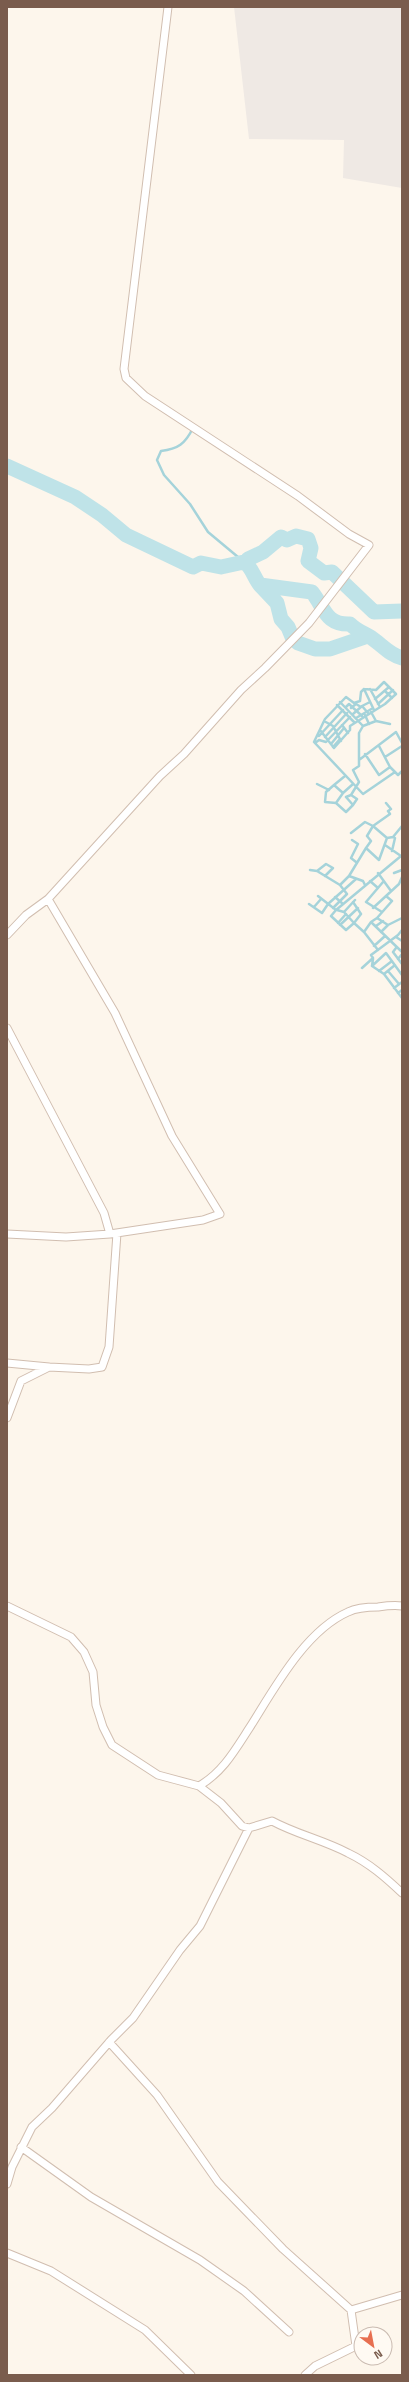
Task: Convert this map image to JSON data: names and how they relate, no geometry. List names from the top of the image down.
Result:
{
  "north": "bottom right"
}
